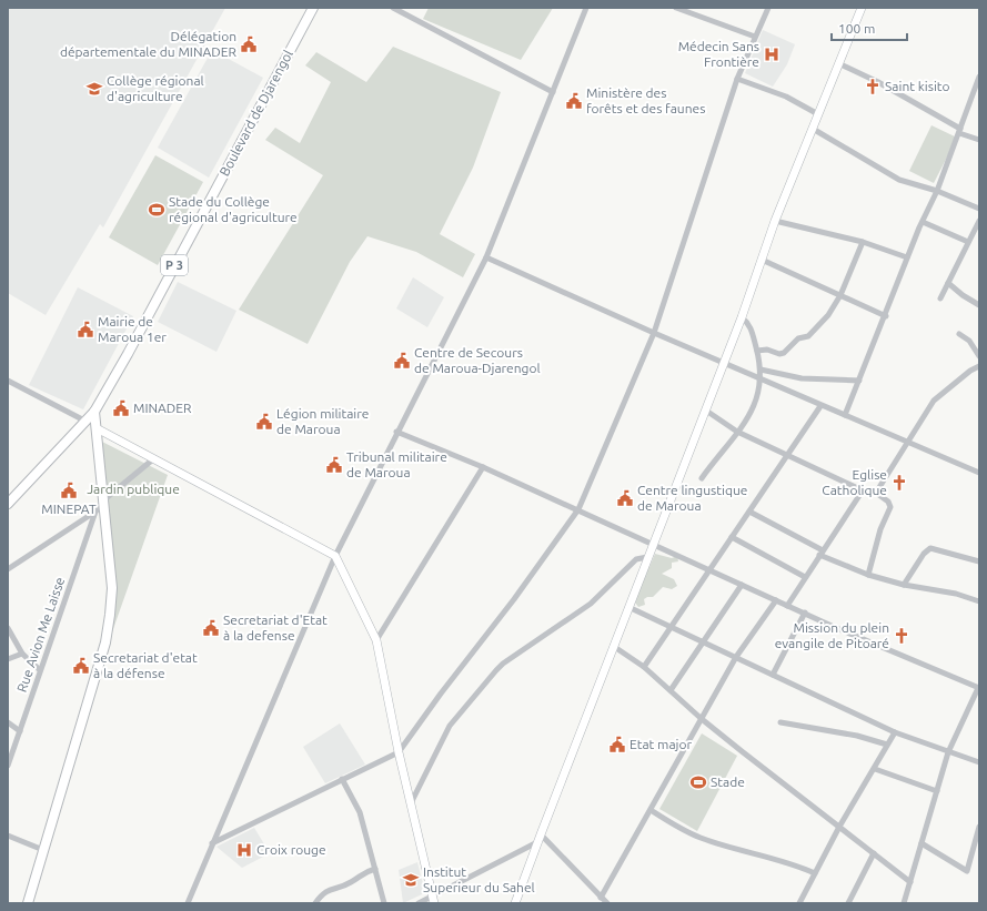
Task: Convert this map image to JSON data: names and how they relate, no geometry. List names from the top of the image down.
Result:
{
  "streets": {
    "main road": ["Boulevard de Djarengol", "P 3"],
    "street": ["Rue Avion Me Laisse"]
  },
  "parks": ["Jardin publique"],
  "places": {
    "public building": [
      "Délégation départementale du MINADER",
      "Ministère des forêts et des faunes",
      "Mairie de Maroua 1er",
      "Centre de Secours de Maroua-Djarengol",
      "MINADER",
      "Légion militaire de Maroua",
      "Tribunal militaire de Maroua",
      "MINEPAT",
      "Centre lingustique de Maroua",
      "Secretariat d'Etat à la defense",
      "Secretariat d'etat à la défense",
      "Etat major"
    ],
    "hospital": ["Médecin Sans Frontière", "Croix rouge"],
    "church": ["Saint kisito", "Eglise Catholique", "Mission du plein evangile de Pitoaré"],
    "school or university": ["Collège régional d'agriculture", "Institut Superieur du Sahel"],
    "sports": ["Stade du Collège régional d'agriculture", "Stade"]
  },
  "scale_bar": "100 m"
}
